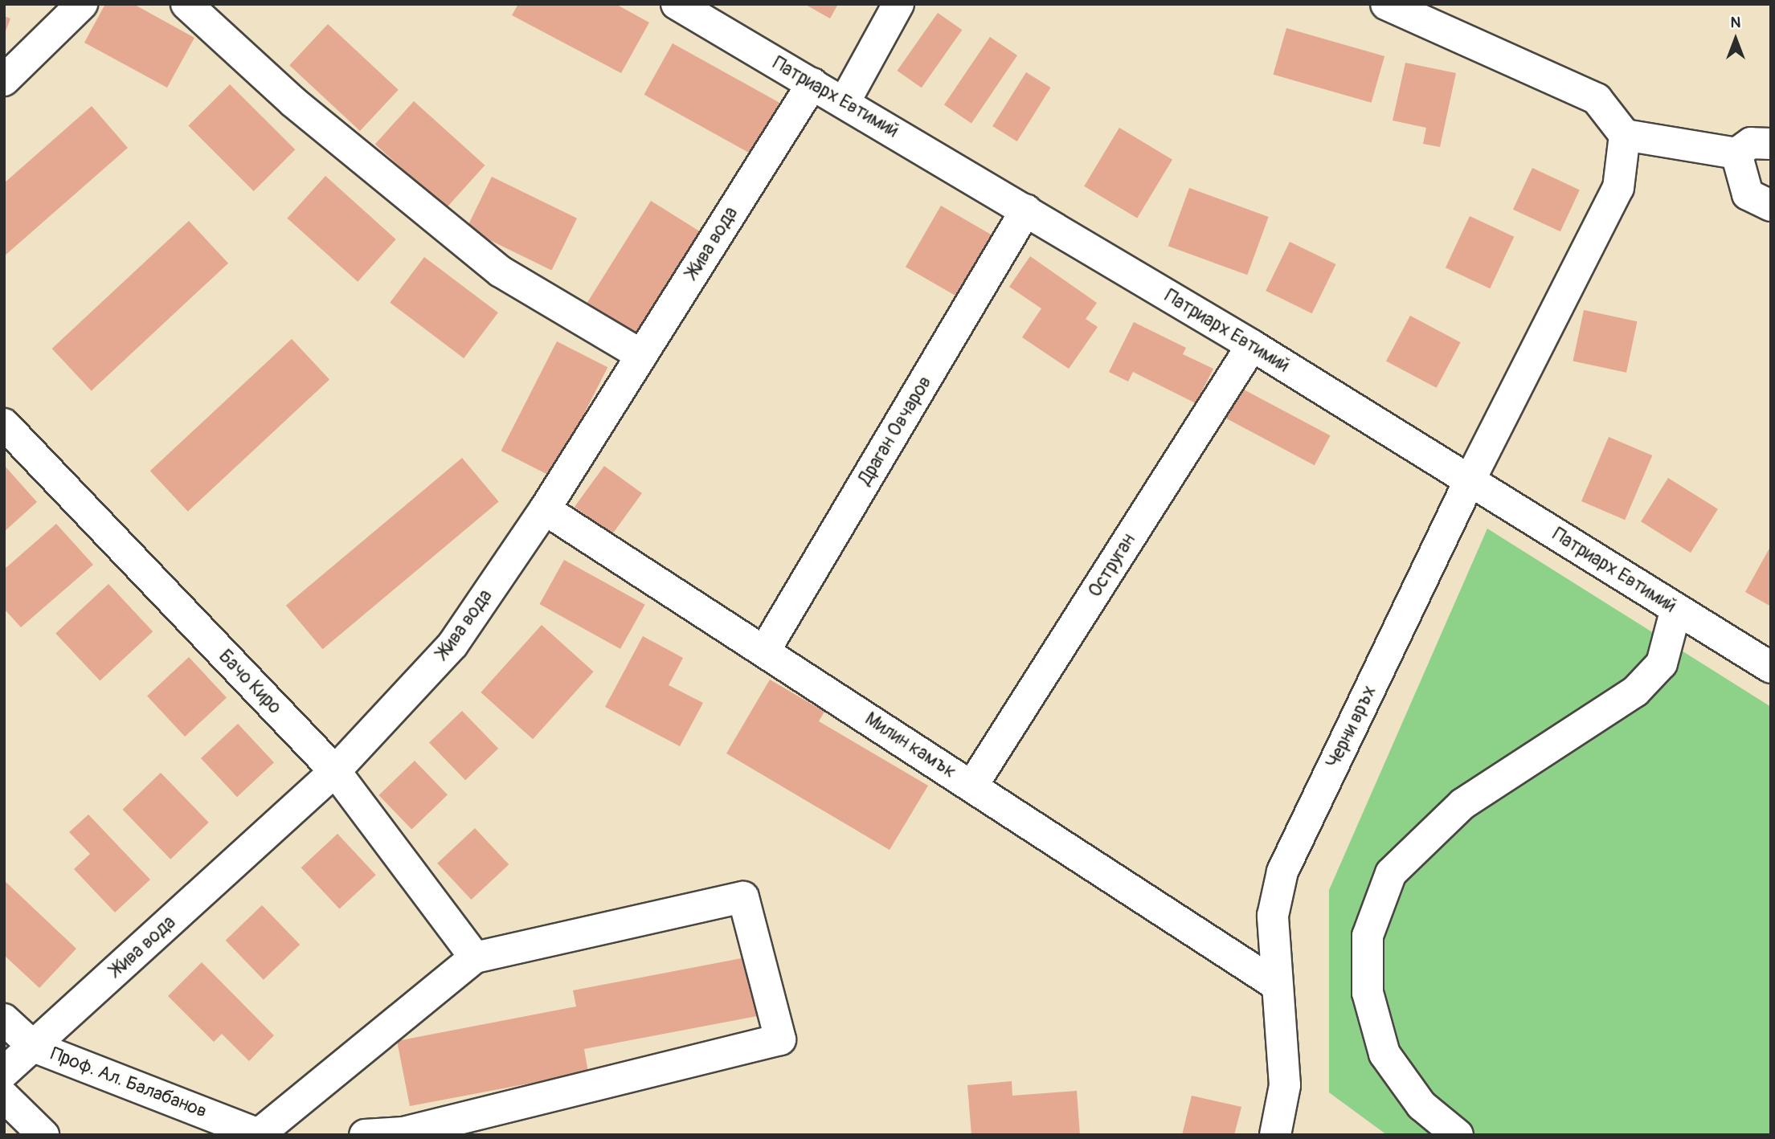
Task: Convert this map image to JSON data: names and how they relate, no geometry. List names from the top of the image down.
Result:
{
  "streets": {
    "street": [
      "Патриарх Евтимий",
      "Жива вода",
      "Драган Овчаров",
      "Оструган",
      "Бачо Киро",
      "Черни връх",
      "Милин камък",
      "Проф. Ал. Балабанов"
    ]
  },
  "crossings": [
    ["Патриарх Евтимий", "Жива вода"],
    ["Патриарх Евтимий", "Драган Овчаров"],
    ["Патриарх Евтимий", "Оструган"],
    ["Патриарх Евтимий", "Черни връх"],
    ["Жива вода", "Бачо Киро"],
    ["Жива вода", "Милин камък"],
    ["Жива вода", "Проф. Ал. Балабанов"],
    ["Драган Овчаров", "Милин камък"],
    ["Оструган", "Милин камък"],
    ["Черни връх", "Милин камък"]
  ],
  "north": "top"
}
